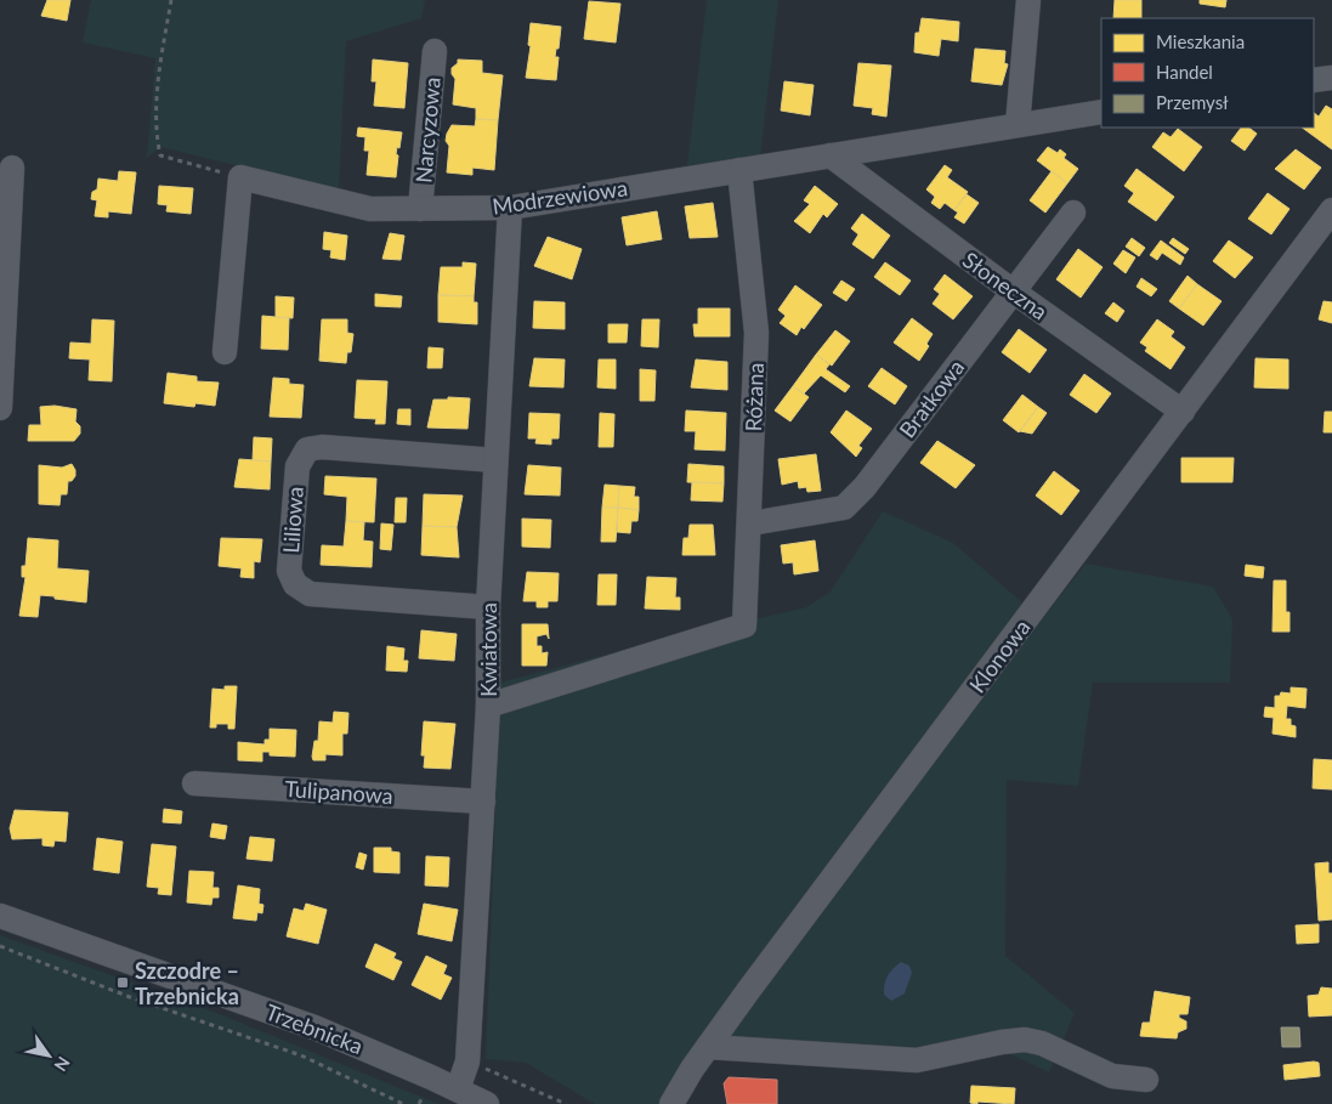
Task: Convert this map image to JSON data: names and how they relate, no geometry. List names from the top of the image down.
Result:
{
  "streets": {
    "street": [
      "Narcyzowa",
      "Modrzewiowa",
      "Słoneczna",
      "Różana",
      "Bratkowa",
      "Liliowa",
      "Kwiatowa",
      "Klonowa",
      "Tulipanowa",
      "Trzebnicka"
    ]
  },
  "crossings": [
    ["Narcyzowa", "Modrzewiowa"],
    ["Modrzewiowa", "Słoneczna"],
    ["Modrzewiowa", "Różana"],
    ["Modrzewiowa", "Kwiatowa"],
    ["Słoneczna", "Bratkowa"],
    ["Słoneczna", "Klonowa"],
    ["Różana", "Bratkowa"],
    ["Różana", "Kwiatowa"],
    ["Liliowa", "Kwiatowa"],
    ["Kwiatowa", "Tulipanowa"],
    ["Kwiatowa", "Trzebnicka"]
  ],
  "places": {
    "transit": ["Szczodre – Trzebnicka"]
  },
  "legend": ["Mieszkania", "Handel", "Przemysł"],
  "north": "bottom right"
}
